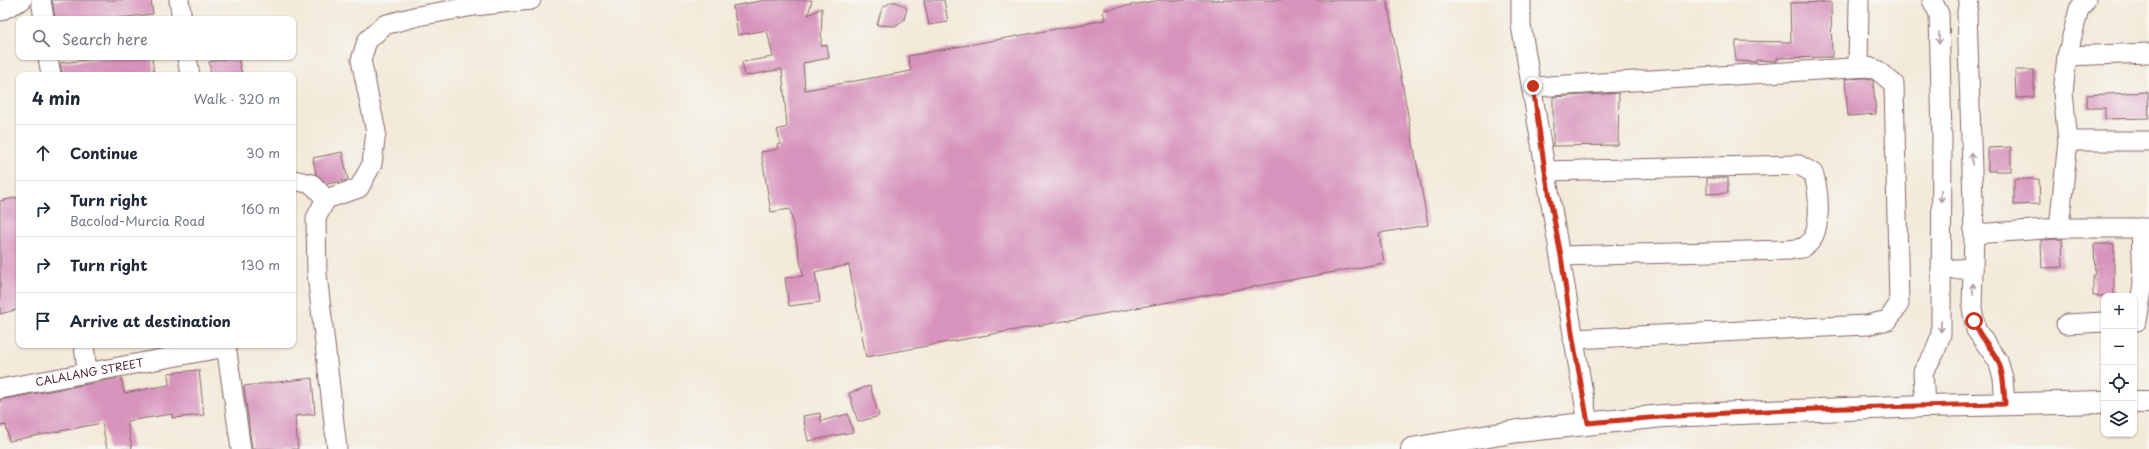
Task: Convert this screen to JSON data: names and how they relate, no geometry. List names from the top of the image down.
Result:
{
  "streets": {
    "street": ["CALALANG STREET"]
  },
  "page": {
    "search": "Search here",
    "heading": ["4 min", "Walk · 320 m"],
    "list": [
      ["Continue", "30 m"],
      ["Turn right", "Bacolod-Murcia Road", "160 m"],
      ["Turn right", "130 m"],
      "Arrive at destination"
    ],
    "map_buttons": ["+", "−"]
  }
}
